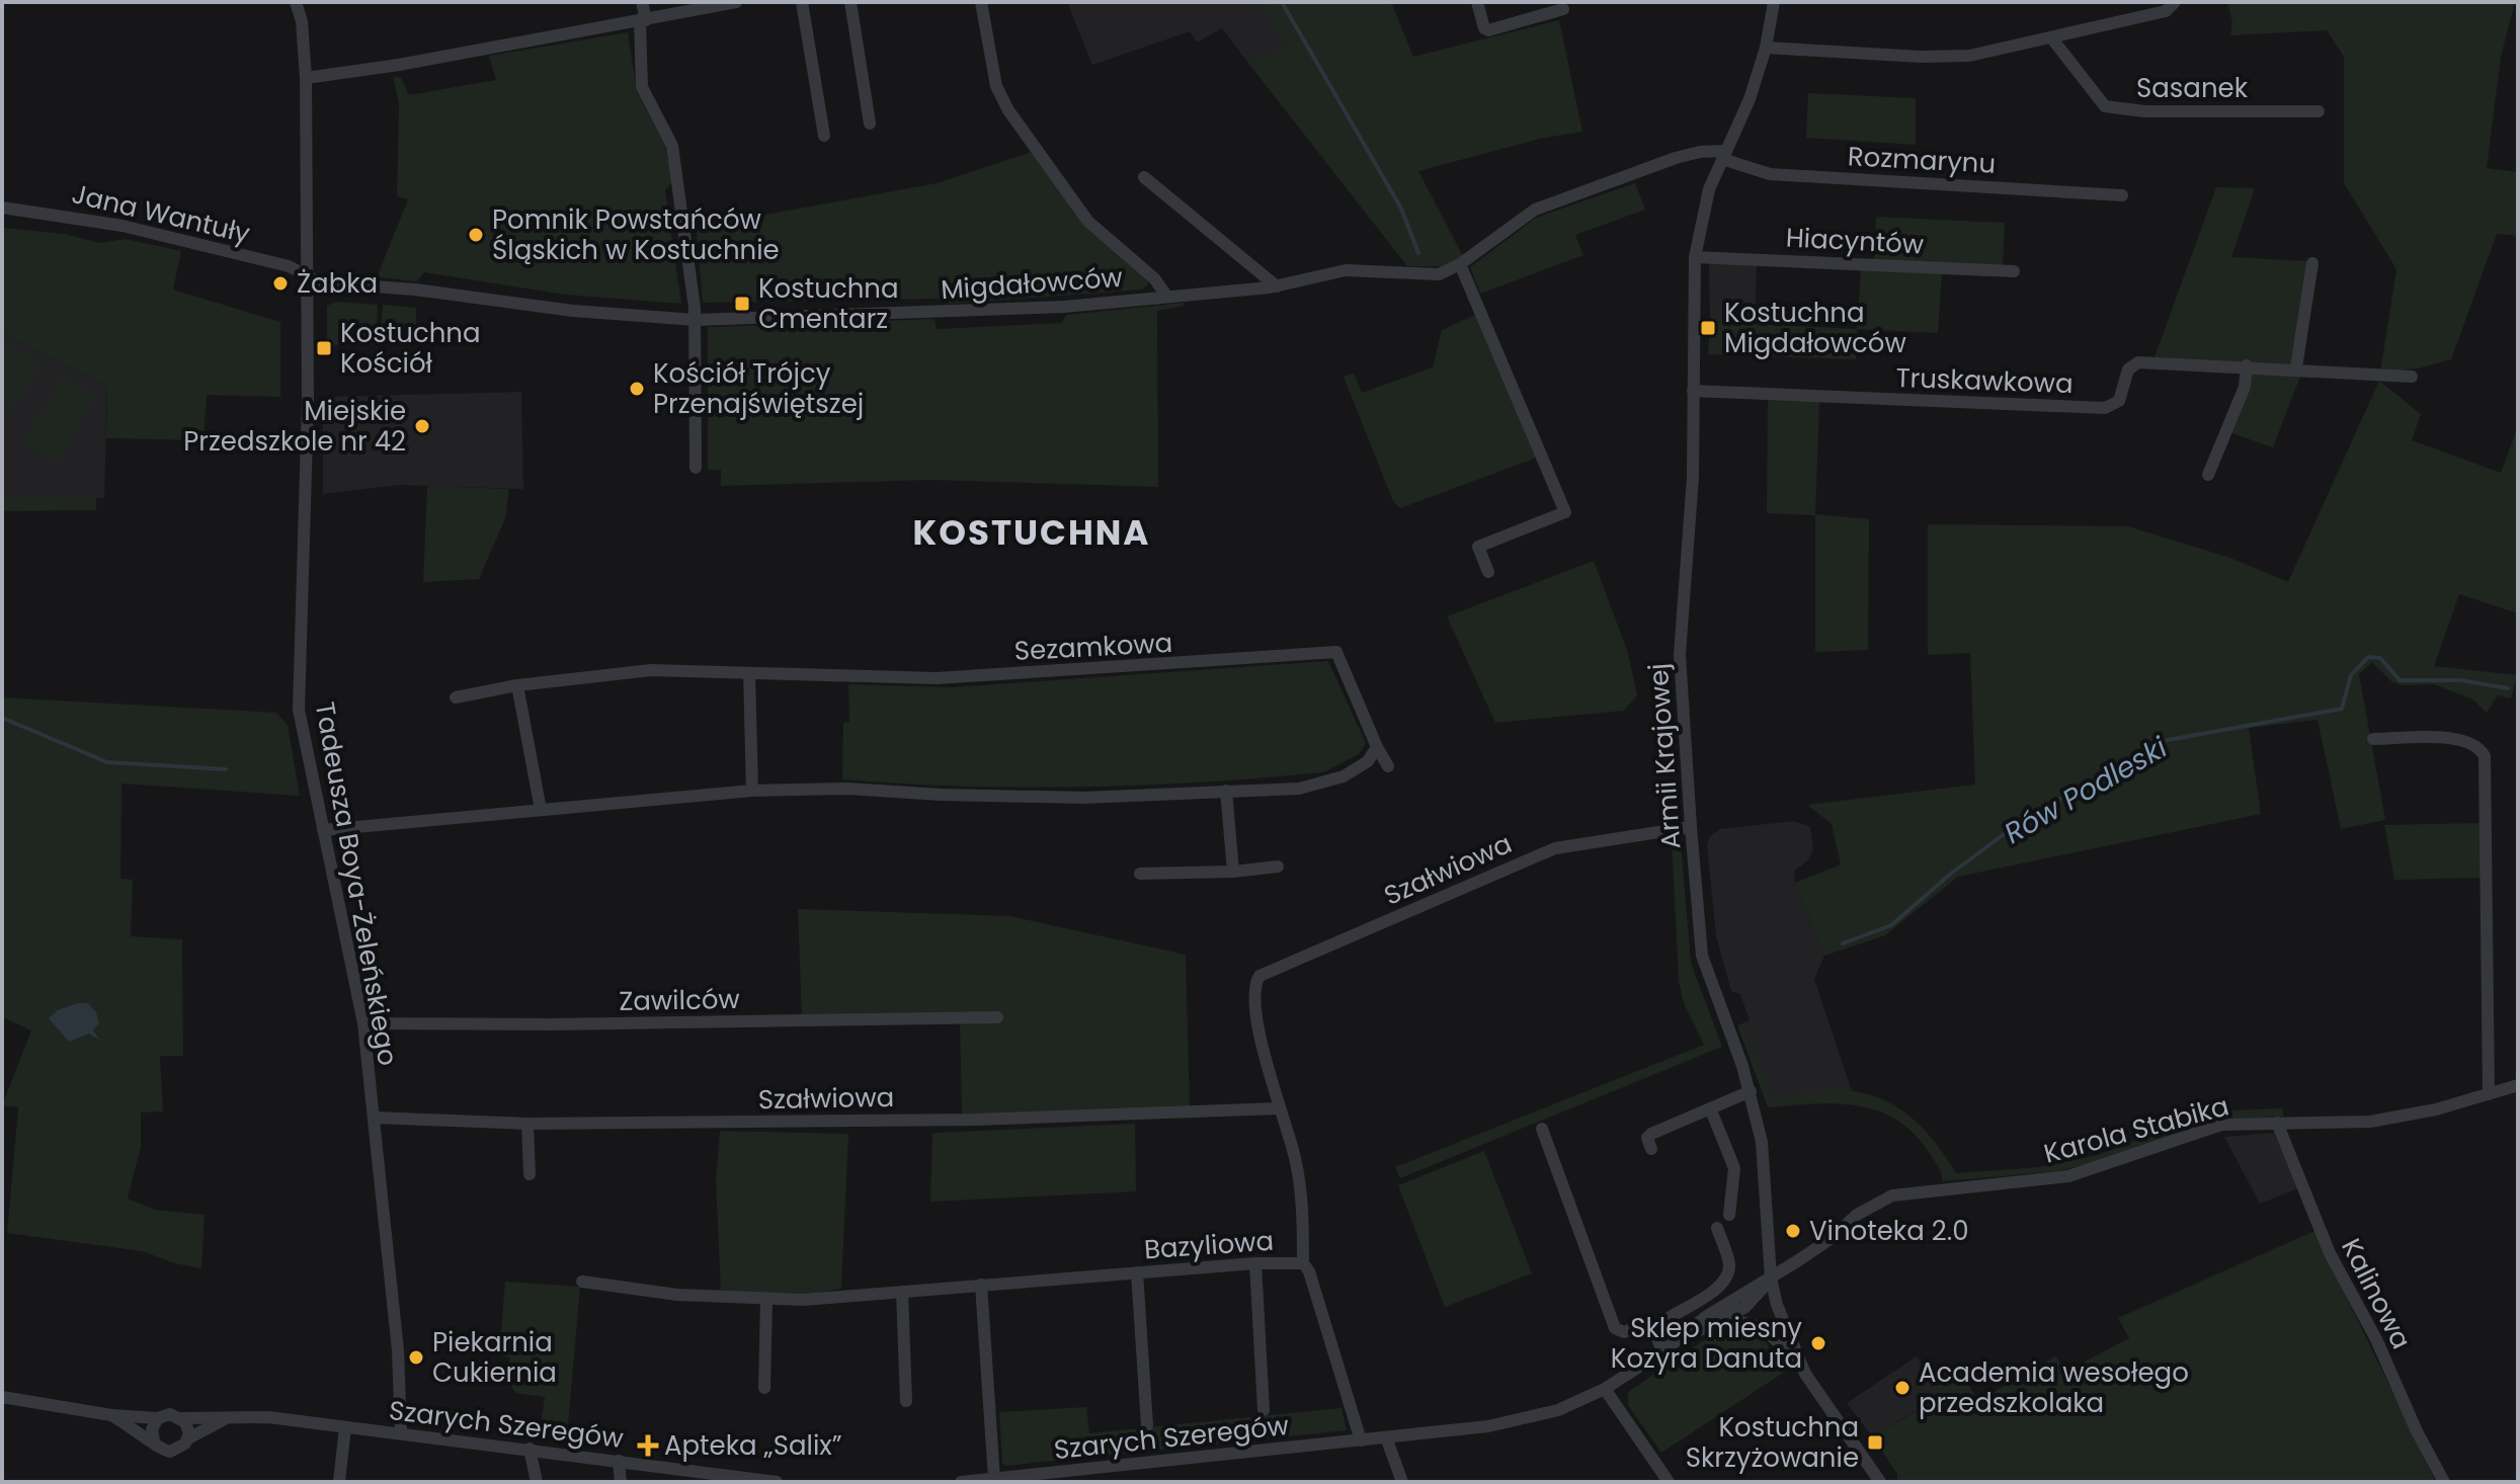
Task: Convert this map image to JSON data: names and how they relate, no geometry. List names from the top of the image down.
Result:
{
  "streets": {
    "street": [
      "Sasanek",
      "Rozmarynu",
      "Jana Wantuły",
      "Hiacyntów",
      "Migdałowców",
      "Truskawkowa",
      "Sezamkowa",
      "Armii Krajowej",
      "Szałwiowa",
      "Tadeusza Boya-Żeleńskiego",
      "Zawilców",
      "Karola Stabika",
      "Bazyliowa",
      "Kalinowa",
      "Szarych Szeregów"
    ]
  },
  "crossings": [
    ["Rozmarynu", "Migdałowców"],
    ["Rozmarynu", "Armii Krajowej"],
    ["Jana Wantuły", "Migdałowców"],
    ["Jana Wantuły", "Tadeusza Boya-Żeleńskiego"],
    ["Hiacyntów", "Armii Krajowej"],
    ["Migdałowców", "Armii Krajowej"],
    ["Migdałowców", "Tadeusza Boya-Żeleńskiego"],
    ["Truskawkowa", "Armii Krajowej"],
    ["Armii Krajowej", "Szałwiowa"],
    ["Armii Krajowej", "Karola Stabika"],
    ["Armii Krajowej", "Szarych Szeregów"],
    ["Szałwiowa", "Tadeusza Boya-Żeleńskiego"],
    ["Szałwiowa", "Bazyliowa"],
    ["Tadeusza Boya-Żeleńskiego", "Zawilców"],
    ["Tadeusza Boya-Żeleńskiego", "Szarych Szeregów"],
    ["Karola Stabika", "Kalinowa"],
    ["Karola Stabika", "Szarych Szeregów"],
    ["Bazyliowa", "Szarych Szeregów"]
  ],
  "districts": ["KOSTUCHNA"],
  "water": ["Rów Podleski"],
  "places": {
    "other": [
      "Pomnik Powstańców Śląskich w Kostuchnie",
      "Żabka",
      "Kościół Trójcy Przenajświętszej",
      "Miejskie Przedszkole nr 42",
      "Vinoteka 2.0",
      "Sklep miesny Kozyra Danuta",
      "Piekarnia Cukiernia",
      "Academia wesołego przedszkolaka"
    ],
    "transit": [
      "Kostuchna Cmentarz",
      "Kostuchna Migdałowców",
      "Kostuchna Kościół",
      "Kostuchna Skrzyżowanie"
    ],
    "health": ["Apteka „Salix”"]
  }
}
